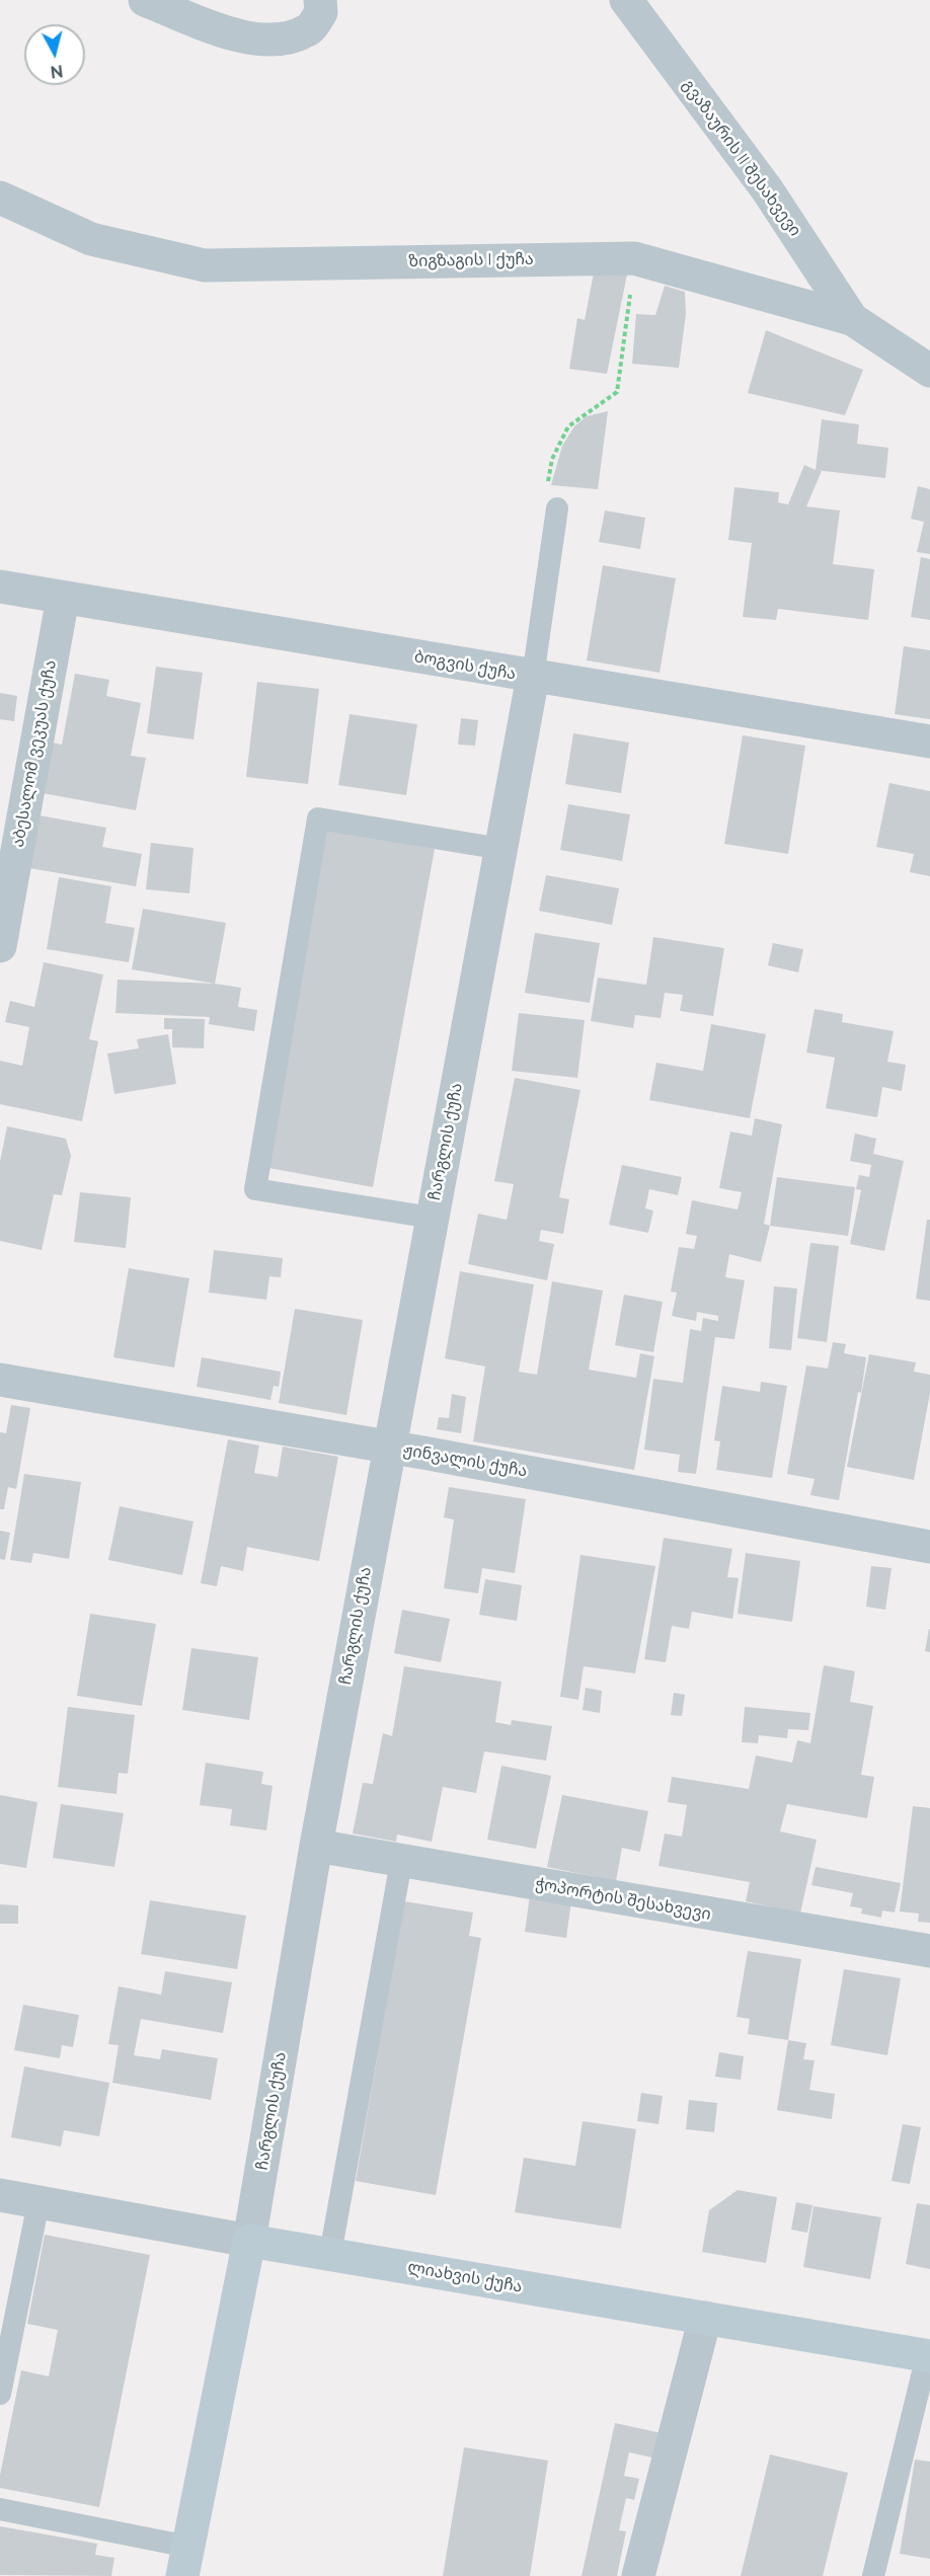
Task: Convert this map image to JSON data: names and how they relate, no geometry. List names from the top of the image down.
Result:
{
  "streets": {
    "street": [
      "გვაზაურის II შესახვევი",
      "ზიგზაგის I ქუჩა",
      "ბოგვის ქუჩა",
      "აბესალომ ვეკუას ქუჩა",
      "ჩარგლის ქუჩა",
      "ჟინვალის ქუჩა",
      "ჭოპორტის შესახვევი",
      "ლიახვის ქუჩა"
    ]
  },
  "crossings": [
    ["გვაზაურის II შესახვევი", "ზიგზაგის I ქუჩა"],
    ["ბოგვის ქუჩა", "აბესალომ ვეკუას ქუჩა"],
    ["ბოგვის ქუჩა", "ჩარგლის ქუჩა"],
    ["ჩარგლის ქუჩა", "ჟინვალის ქუჩა"],
    ["ჩარგლის ქუჩა", "ჭოპორტის შესახვევი"],
    ["ჩარგლის ქუჩა", "ლიახვის ქუჩა"]
  ],
  "north": "bottom"
}
